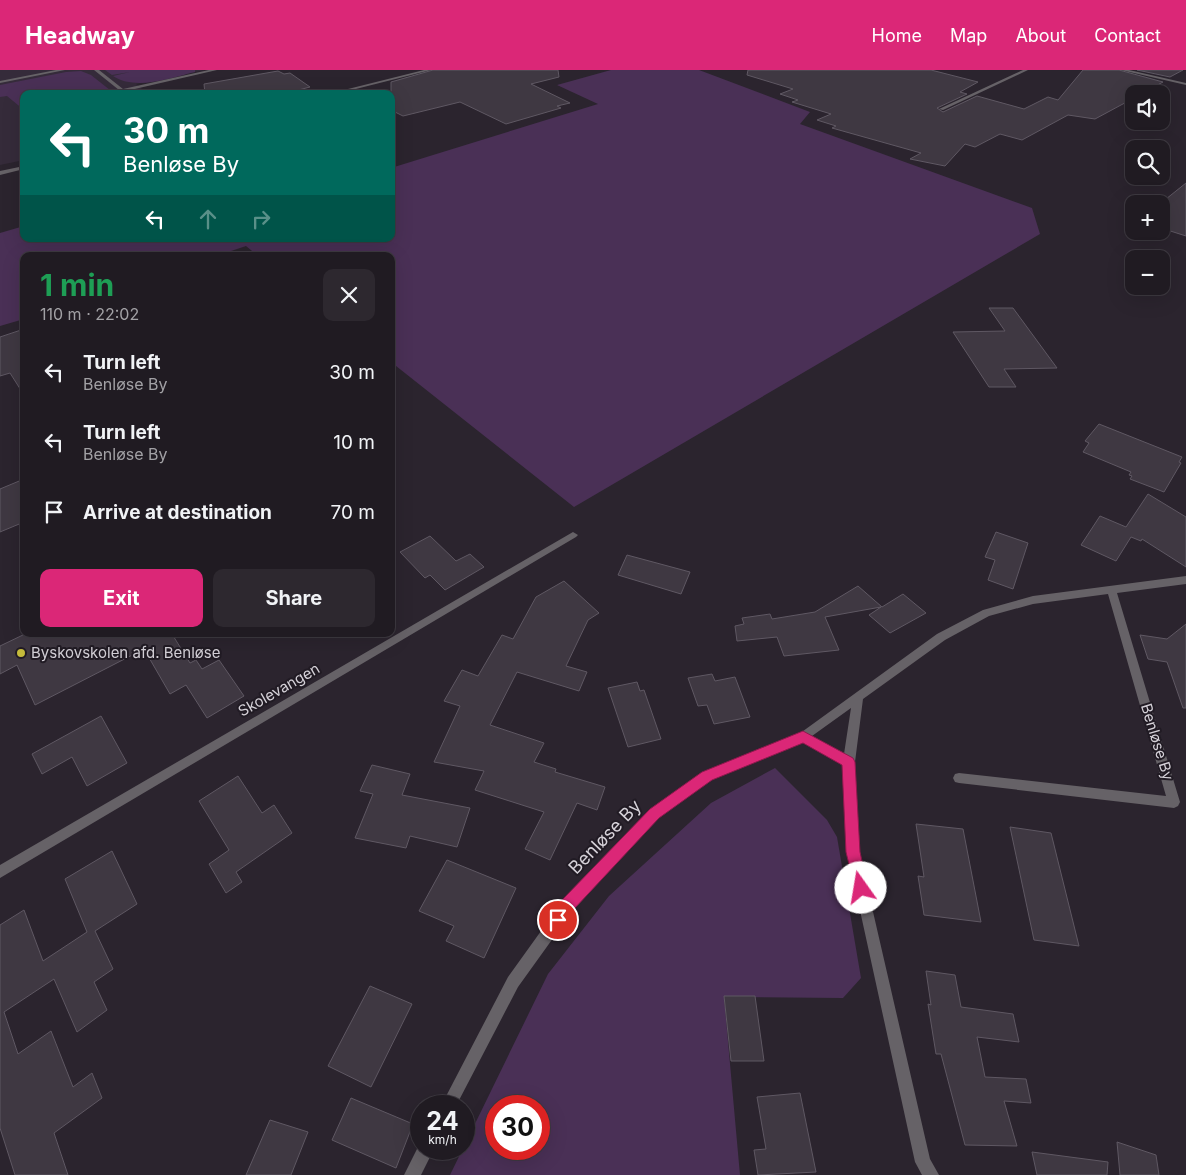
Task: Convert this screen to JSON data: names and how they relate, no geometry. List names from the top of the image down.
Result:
{
  "streets": {
    "street": ["Skolevangen", "Benløse By"]
  },
  "places": ["Byskovskolen afd. Benløse"],
  "page": {
    "header": "Headway",
    "nav": [
      "Home",
      "Map",
      "About",
      "Contact"
    ],
    "map_buttons": ["+", "−"],
    "turn": ["30 m", "Benløse By"],
    "heading": ["1 min", "110 m · 22:02"],
    "list": [
      {
        "name": "Turn left",
        "note": "Benløse By",
        "value": "30 m"
      },
      {
        "name": "Turn left",
        "note": "Benløse By",
        "value": "10 m"
      },
      {
        "name": "Arrive at destination",
        "value": "70 m"
      }
    ],
    "buttons": ["Exit", "Share"],
    "speed": "24 km/h",
    "limit": "30"
  }
}
